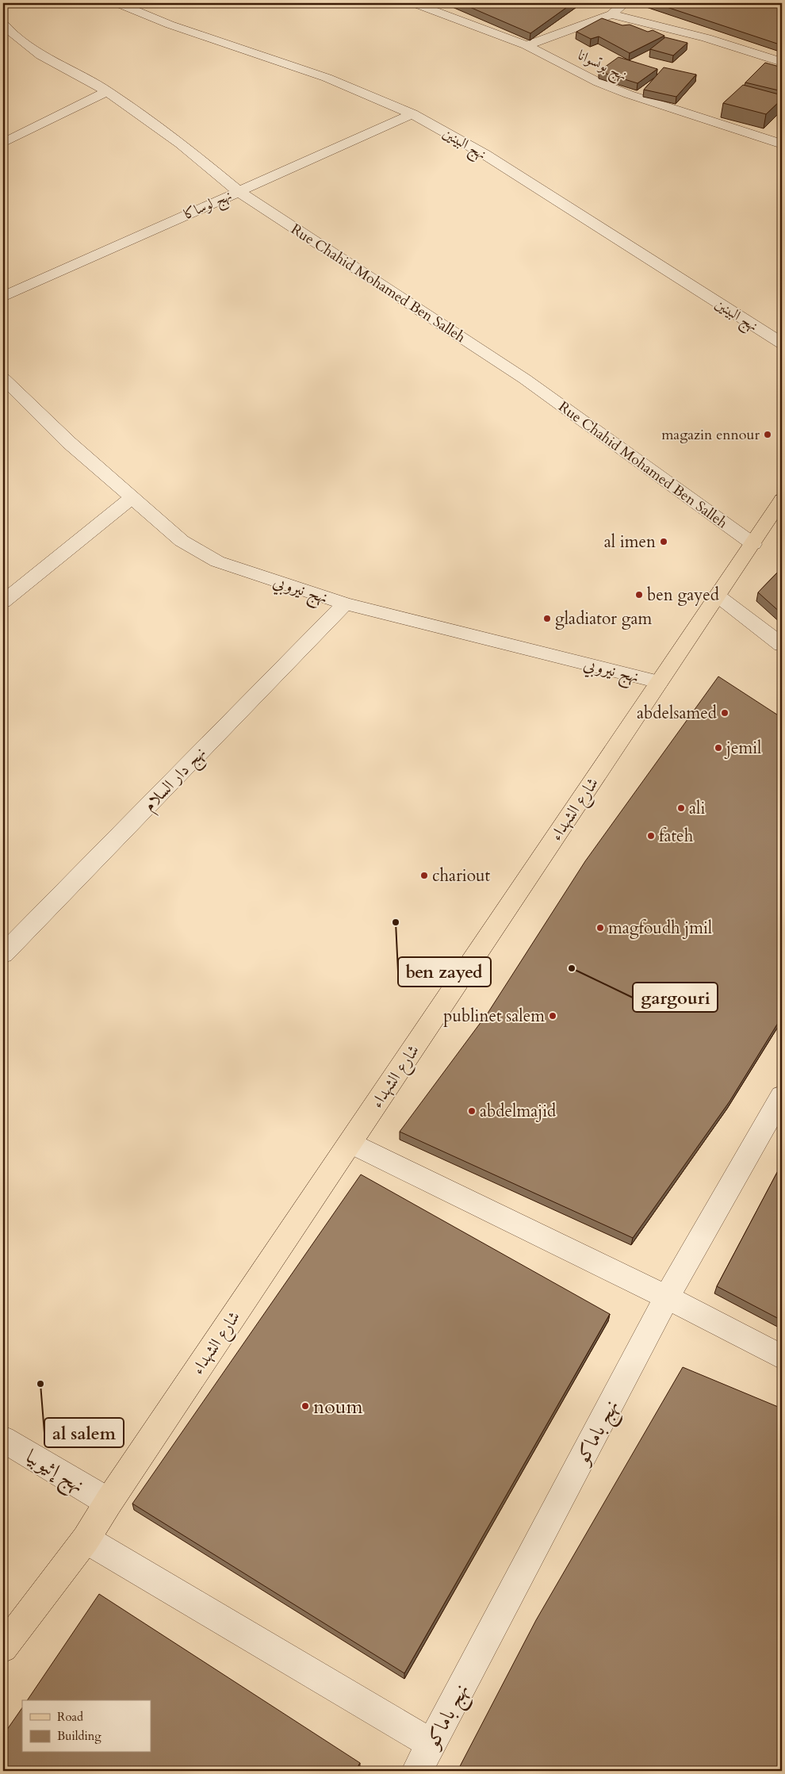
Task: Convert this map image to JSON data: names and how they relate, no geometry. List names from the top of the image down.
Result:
{
  "streets": {
    "main road": ["شارع الشهداء"],
    "street": [
      "نهج بوتسوانا",
      "نهج البينين",
      "نهج لوساكا",
      "Rue Chahid Mohamed Ben Salleh",
      "نهج نيروبي",
      "نهج دار السلام",
      "نهج باماكو",
      "نهج إثيوبيا"
    ]
  },
  "crossings": [
    ["نهج البينين", "نهج لوساكا"],
    ["نهج لوساكا", "Rue Chahid Mohamed Ben Salleh"],
    ["Rue Chahid Mohamed Ben Salleh", "شارع الشهداء"],
    ["نهج نيروبي", "نهج دار السلام"],
    ["نهج نيروبي", "شارع الشهداء"],
    ["شارع الشهداء", "نهج إثيوبيا"]
  ],
  "places": [
    "magazin ennour",
    "al imen",
    "ben gayed",
    "gladiator gam",
    "abdelsamed",
    "jemil",
    "ali",
    "fateh",
    "chariout",
    "ben zayed",
    "magfoudh jmil",
    "gargouri",
    "publinet salem",
    "abdelmajid",
    "al salem",
    "noum"
  ],
  "legend": ["Road", "Building"]
}
